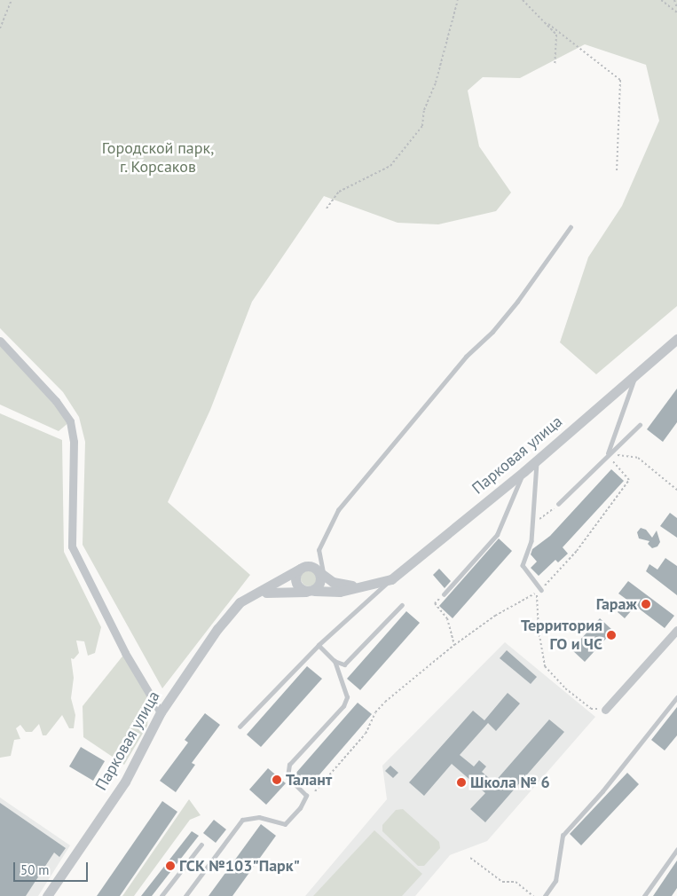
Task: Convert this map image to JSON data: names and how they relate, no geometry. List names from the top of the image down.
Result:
{
  "streets": {
    "street": ["Парковая улица"]
  },
  "parks": ["Городской парк, г. Корсаков"],
  "places": [
    "Гараж",
    "Территория ГО и ЧС",
    "Талант",
    "Школа № 6",
    "ГСК №103\"Парк\""
  ],
  "scale_bar": "50 m"
}
